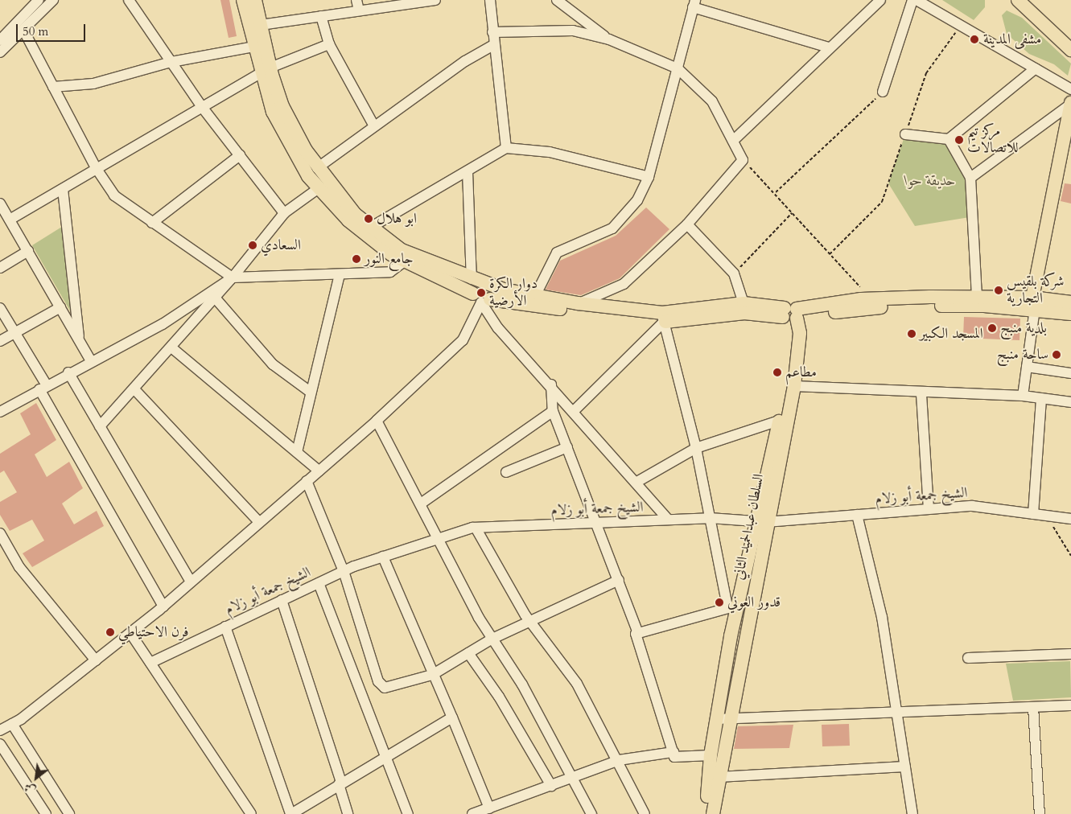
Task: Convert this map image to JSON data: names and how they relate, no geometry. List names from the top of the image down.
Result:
{
  "streets": {
    "main road": ["السلطان عبدالحميد الثاني"],
    "street": ["الشيخ جمعة أبو زلام"]
  },
  "crossings": [
    ["الشيخ جمعة أبو زلام", "السلطان عبدالحميد الثاني"]
  ],
  "parks": ["حديقة حوا"],
  "places": [
    "مشفى المدينة",
    "مركز تيم للاتصالات",
    "ابو هلال",
    "السعادي",
    "جامع النور",
    "شركة بلقيس التجارية",
    "دوار الكرة الأرضية",
    "بلدية منبج",
    "المسجد الكبير",
    "ساحة منبج",
    "مطاعم",
    "قدور العوني",
    "فرن الاحتياطي"
  ],
  "scale_bar": "50 m",
  "north": "bottom left"
}
